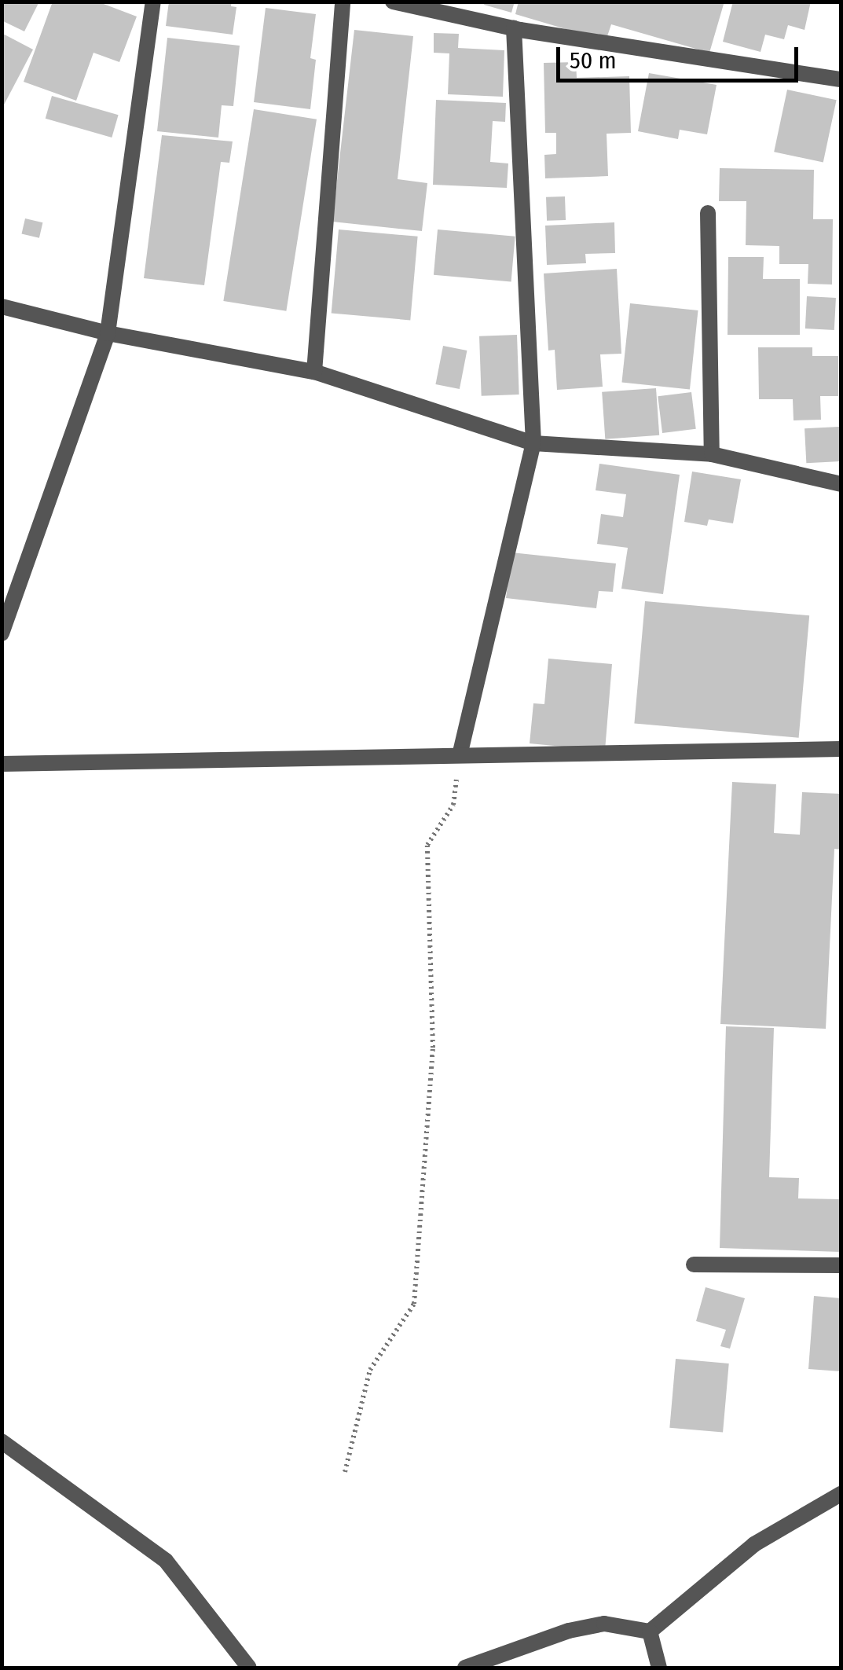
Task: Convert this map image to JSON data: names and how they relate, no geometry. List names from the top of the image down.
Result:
{
  "scale_bar": "50 m"
}
